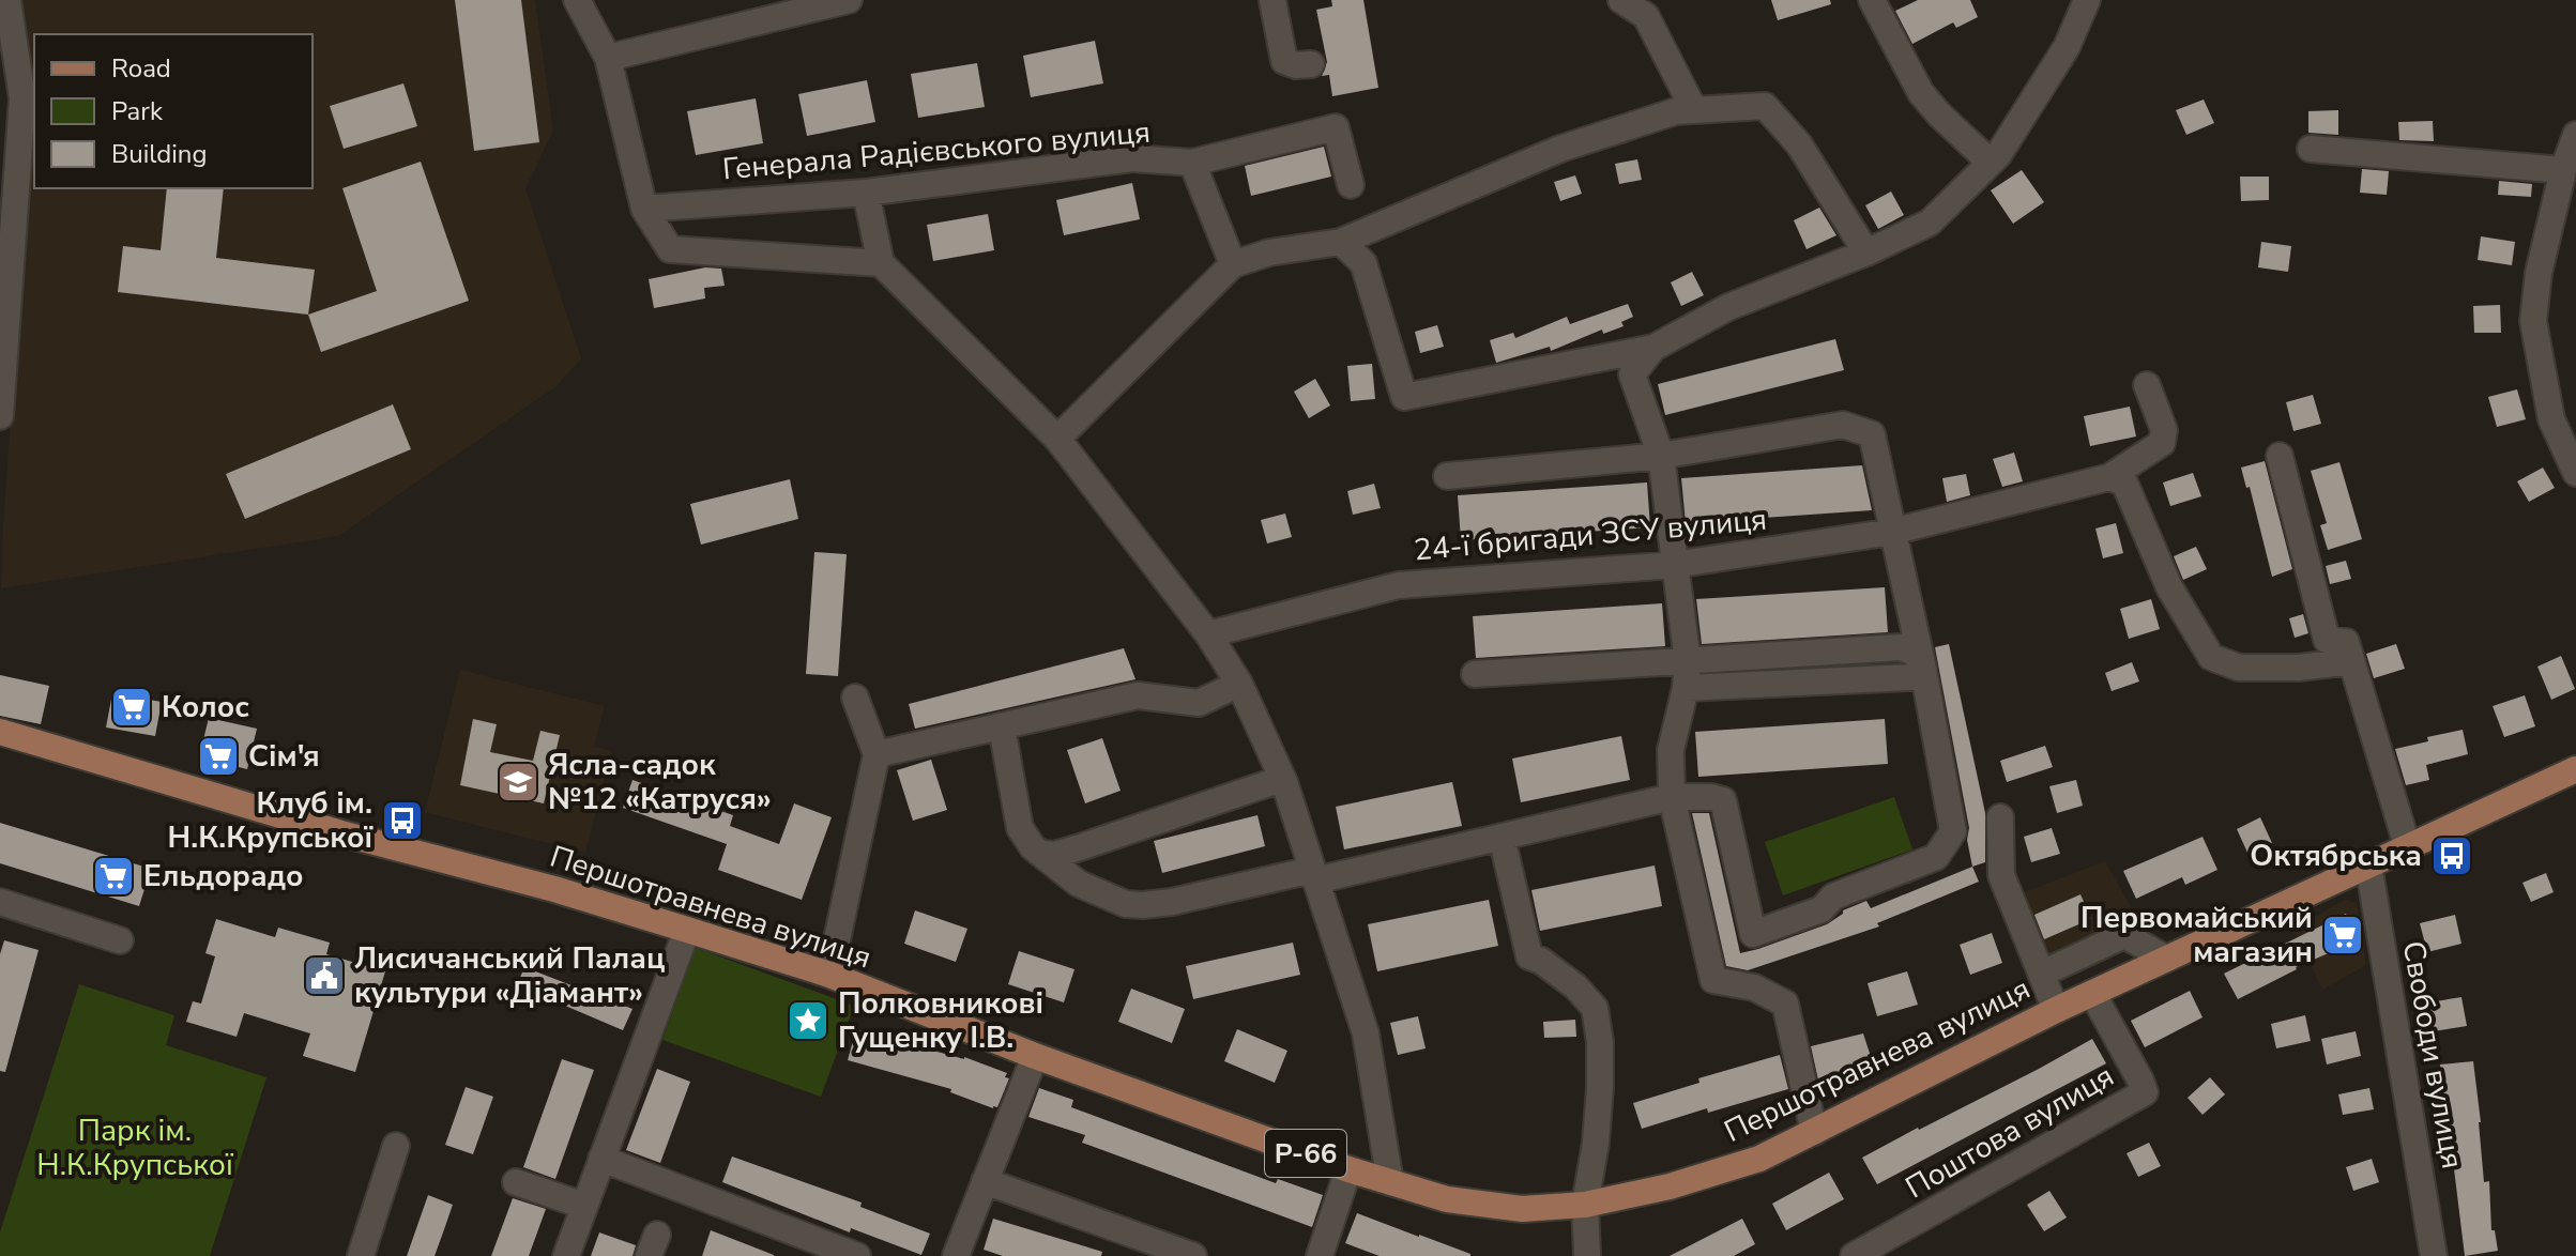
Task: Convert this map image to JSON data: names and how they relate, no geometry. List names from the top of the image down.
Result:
{
  "streets": {
    "main road": ["Першотравнева вулиця", "Р-66"],
    "street": [
      "Генерала Радієвського вулиця",
      "24-ї бригади ЗСУ вулиця",
      "Свободи вулиця",
      "Поштова вулиця"
    ]
  },
  "crossings": [
    ["Першотравнева вулиця", "Свободи вулиця"],
    ["Першотравнева вулиця", "Поштова вулиця"]
  ],
  "parks": ["Парк ім. Н.К.Крупської"],
  "places": {
    "supermarket": [
      "Колос",
      "Сім'я",
      "Ельдорадо",
      "Первомайський магазин"
    ],
    "school or university": ["Ясла-садок №12 «Катруся»"],
    "bus stop": ["Клуб ім. Н.К.Крупської", "Октябрська"],
    "public building": ["Лисичанський Палац культури «Діамант»"],
    "place": ["Полковникові Гущенку І.В."]
  },
  "legend": ["Road", "Park", "Building"]
}
